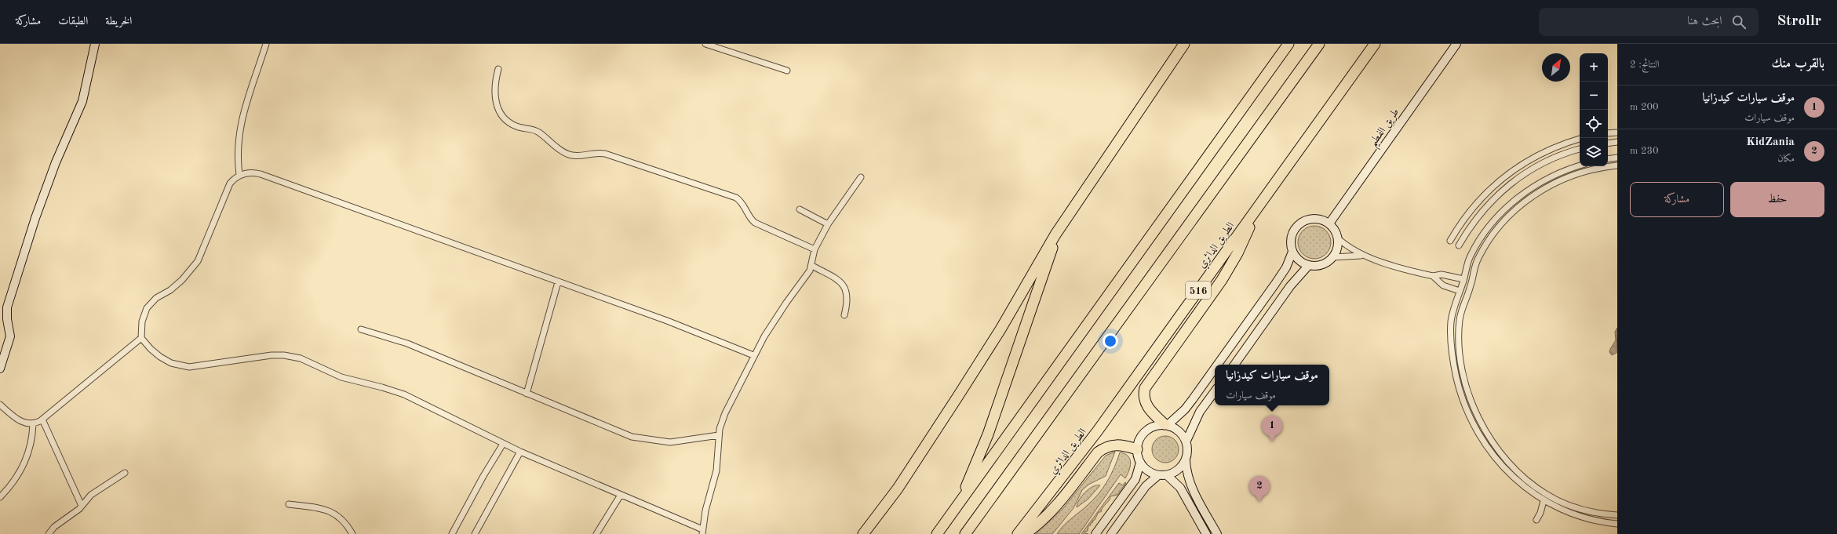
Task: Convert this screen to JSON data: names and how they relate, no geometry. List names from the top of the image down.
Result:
{
  "streets": {
    "highway": ["الطريق الدائري", "516"],
    "street": ["طريق الفطيم"]
  },
  "crossings": [
    ["الطريق الدائري", "516"]
  ],
  "north": "top right",
  "page": {
    "header": "Strollr",
    "search": "ابحث هنا",
    "nav": ["الخريطة", "الطبقات", "مشاركة"],
    "heading": ["بالقرب منك", "النتائج: 2"],
    "map_buttons": ["+", "−"],
    "list": [
      {
        "mark": "1",
        "name": "موقف سيارات كيدزانيا",
        "note": "موقف سيارات",
        "value": "200 m"
      },
      {
        "mark": "2",
        "name": "KidZania",
        "note": "مكان",
        "value": "230 m"
      }
    ],
    "buttons": ["حفظ", "مشاركة"],
    "popup": ["موقف سيارات كيدزانيا", "موقف سيارات"],
    "pins": ["1", "2"]
  }
}
